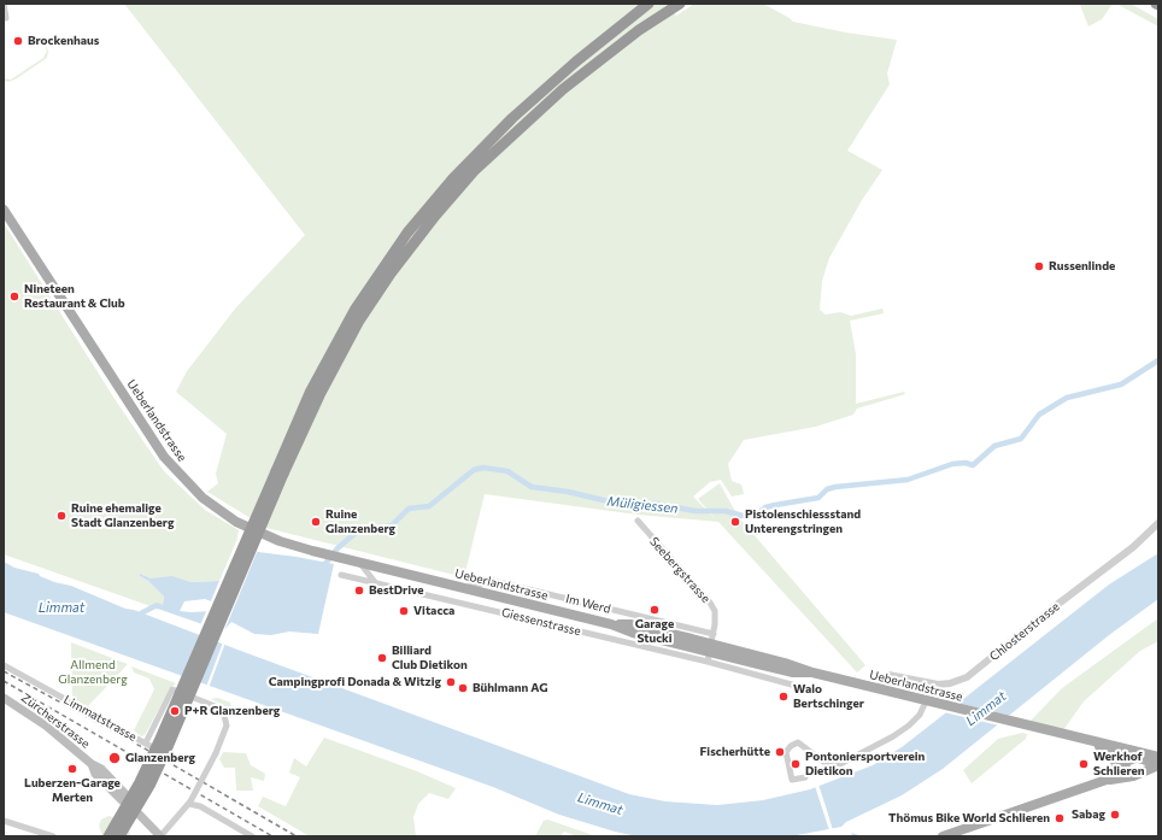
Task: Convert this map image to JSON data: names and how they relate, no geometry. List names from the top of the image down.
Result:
{
  "streets": {
    "main road": ["Ueberlandstrasse", "Zürcherstrasse"],
    "street": [
      "Seebergstrasse",
      "Im Werd",
      "Giessenstrasse",
      "Chlosterstrasse",
      "Limmatstrasse"
    ]
  },
  "crossings": [
    ["Ueberlandstrasse", "Seebergstrasse"],
    ["Ueberlandstrasse", "Im Werd"],
    ["Ueberlandstrasse", "Chlosterstrasse"],
    ["Seebergstrasse", "Im Werd"],
    ["Limmatstrasse", "Zürcherstrasse"]
  ],
  "water": ["Müligiessen", "Limmat"],
  "parks": ["Allmend Glanzenberg"],
  "places": [
    "Brockenhaus",
    "Russenlinde",
    "Nineteen Restaurant & Club",
    "Ruine ehemalige Stadt Glanzenberg",
    "Ruine Glanzenberg",
    "Pistolenschiessstand Unterengstringen",
    "BestDrive",
    "Garage Stucki",
    "Vitacca",
    "Billiard Club Dietikon",
    "Campingprofi Donada & Witzig",
    "Bühlmann AG",
    "Walo Bertschinger",
    "P+R Glanzenberg",
    "Fischerhütte",
    "Glanzenberg",
    "Pontoniersportverein Dietikon",
    "Werkhof Schlieren",
    "Luberzen-Garage Merten",
    "Sabag",
    "Thömus Bike World Schlieren"
  ]
}
